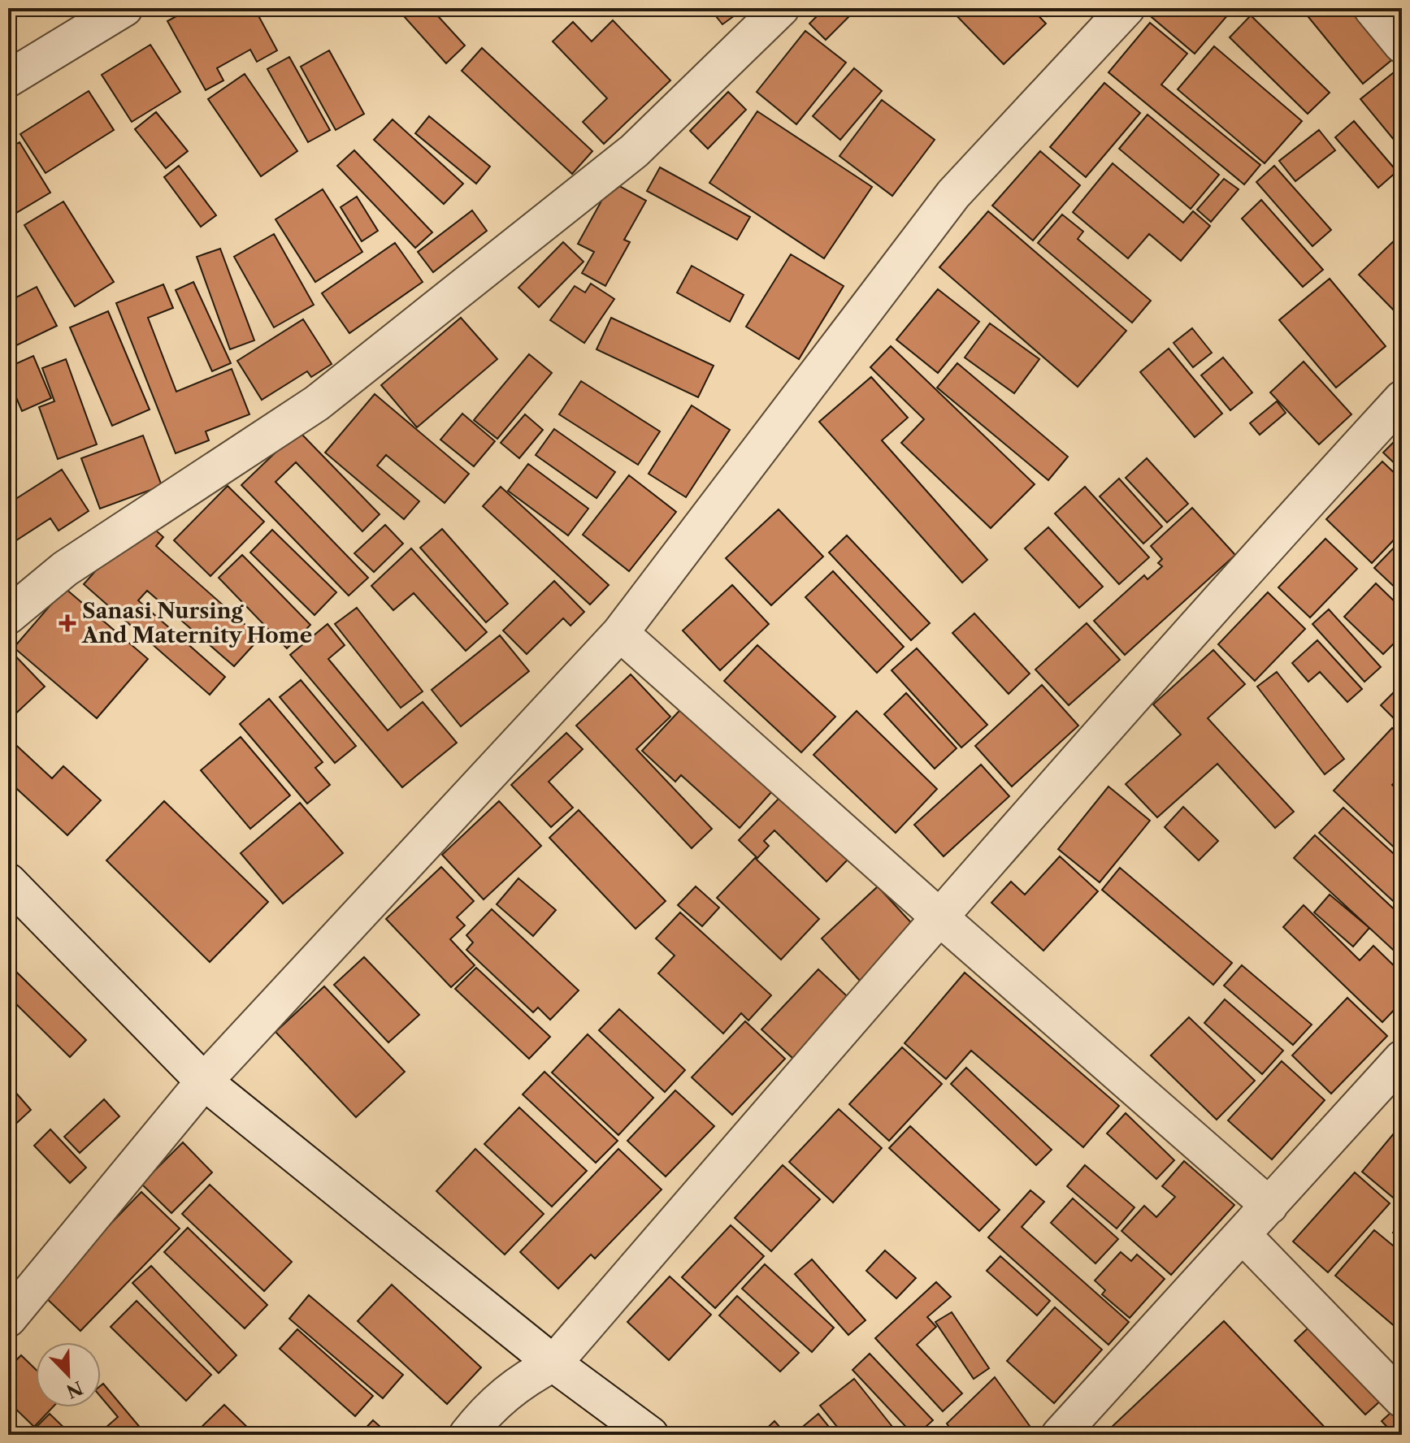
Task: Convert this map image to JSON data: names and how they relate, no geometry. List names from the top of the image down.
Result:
{
  "places": {
    "health": ["Sanasi Nursing And Maternity Home"]
  },
  "north": "bottom right"
}
